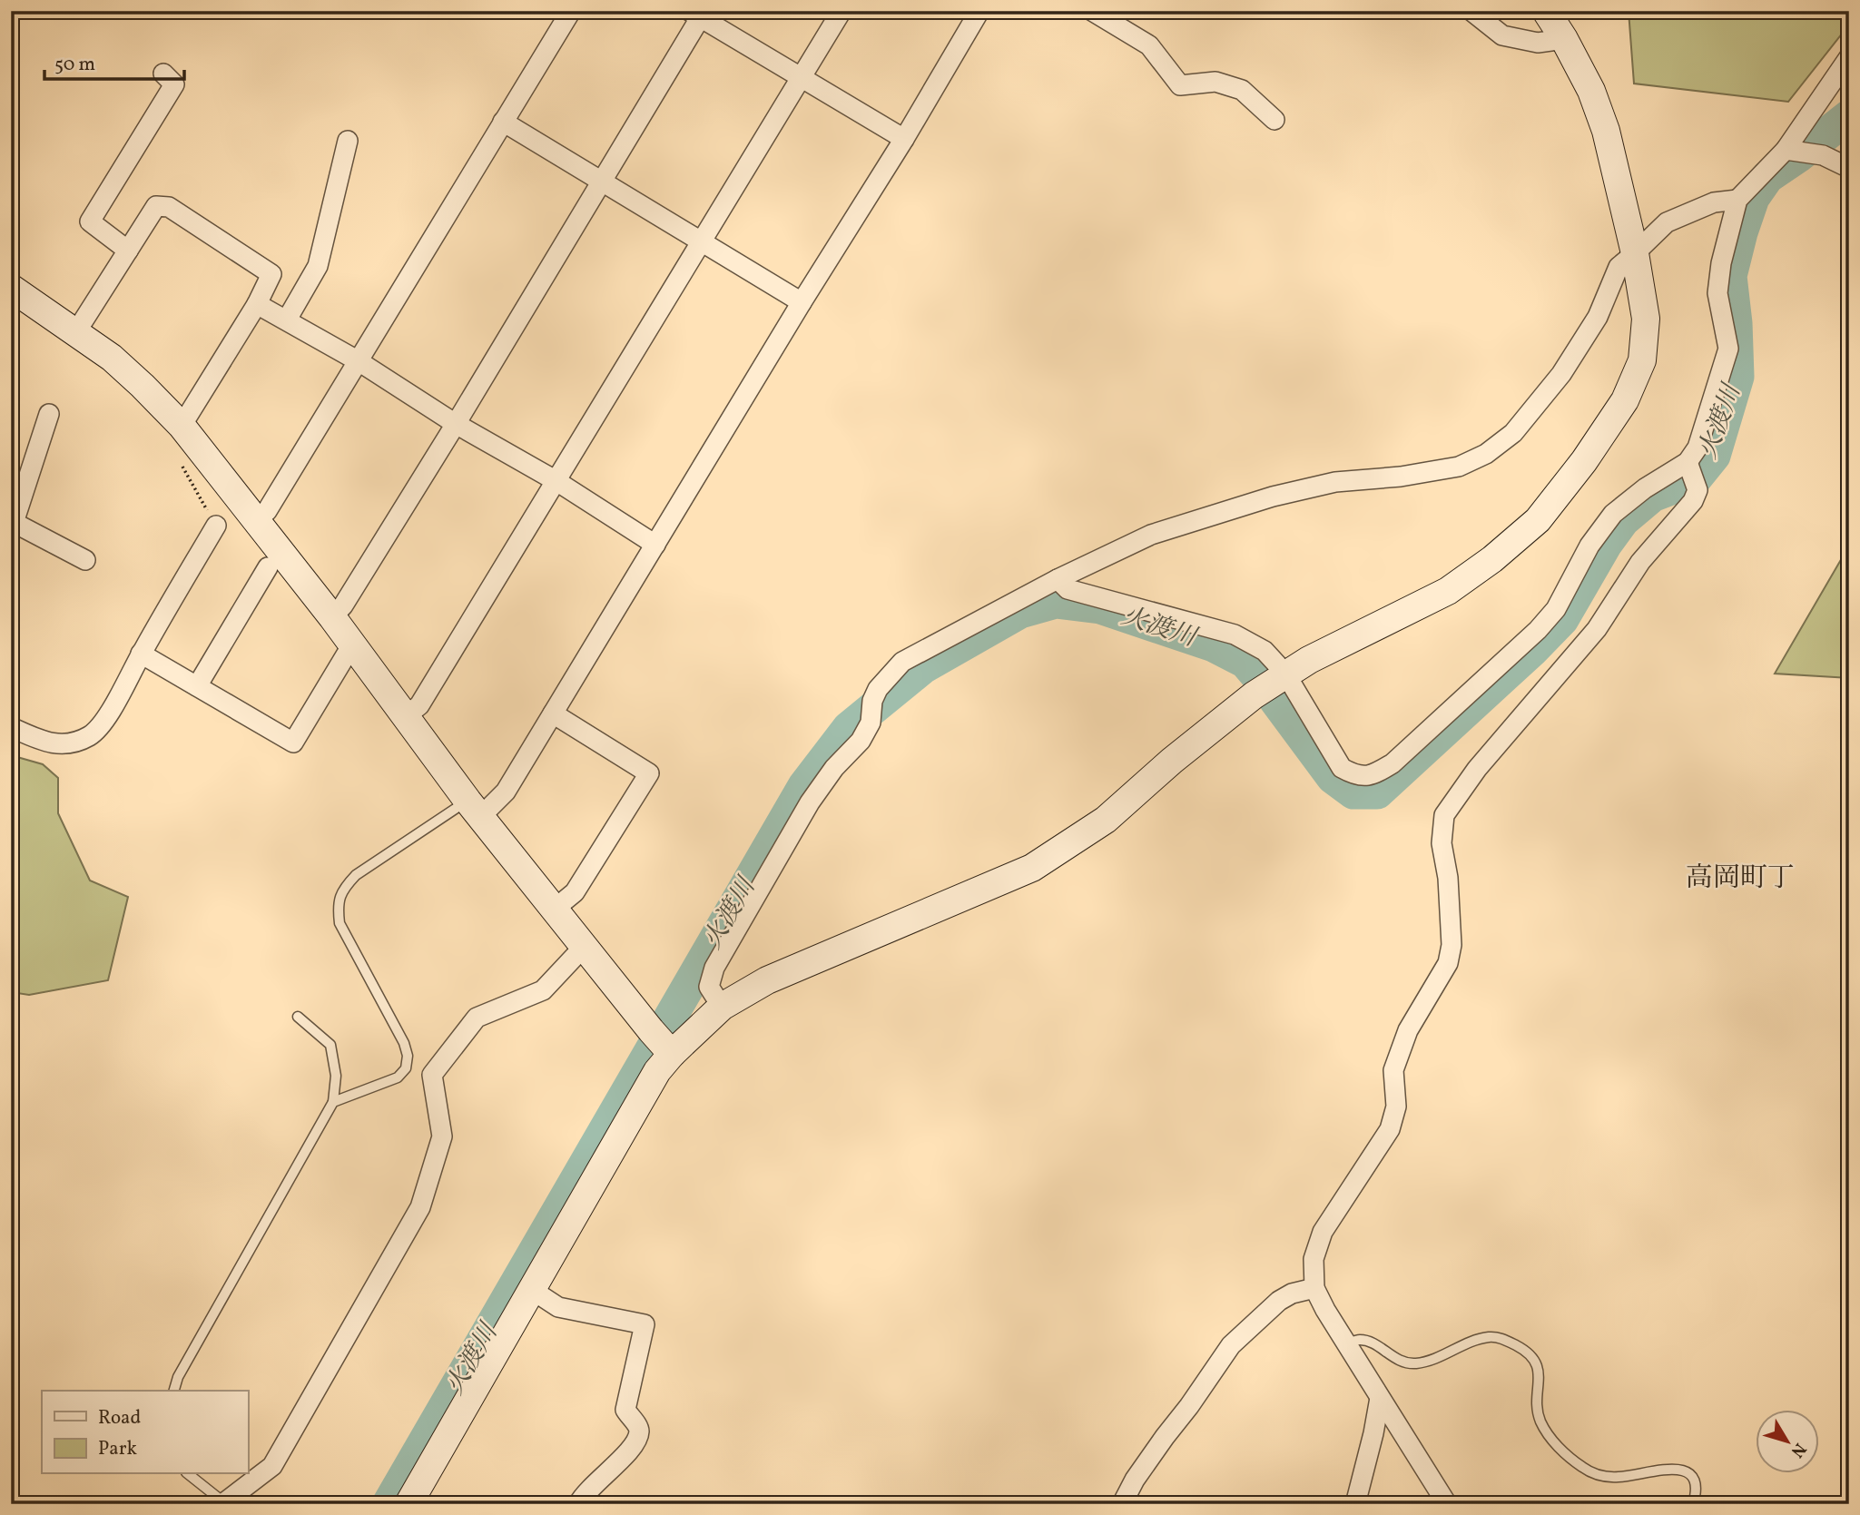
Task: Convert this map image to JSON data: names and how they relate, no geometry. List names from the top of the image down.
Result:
{
  "districts": ["高岡町丁"],
  "water": ["火渡川"],
  "legend": ["Road", "Park"],
  "scale_bar": "50 m",
  "north": "bottom right"
}
